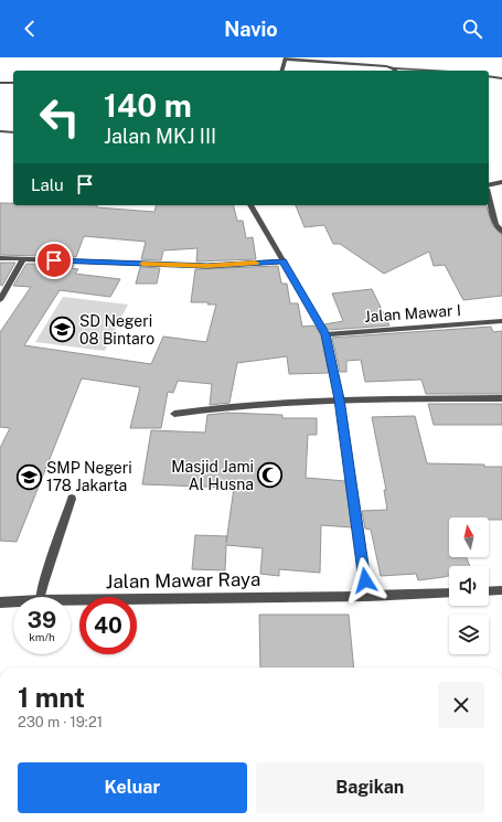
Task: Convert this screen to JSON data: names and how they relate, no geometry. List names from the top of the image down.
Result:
{
  "streets": {
    "street": ["Jalan Mawar I", "Jalan Mawar Raya"]
  },
  "places": {
    "school or university": ["SD Negeri 08 Bintaro", "SMP Negeri 178 Jakarta"],
    "mosque": ["Masjid Jami Al Husna"]
  },
  "north": "top",
  "page": {
    "header": "Navio",
    "turn": ["140 m", "Jalan MKJ III"],
    "then": "Lalu",
    "speed": "39 km/h",
    "limit": "40",
    "heading": ["1 mnt", "230 m · 19:21"],
    "buttons": ["Keluar", "Bagikan"]
  }
}
